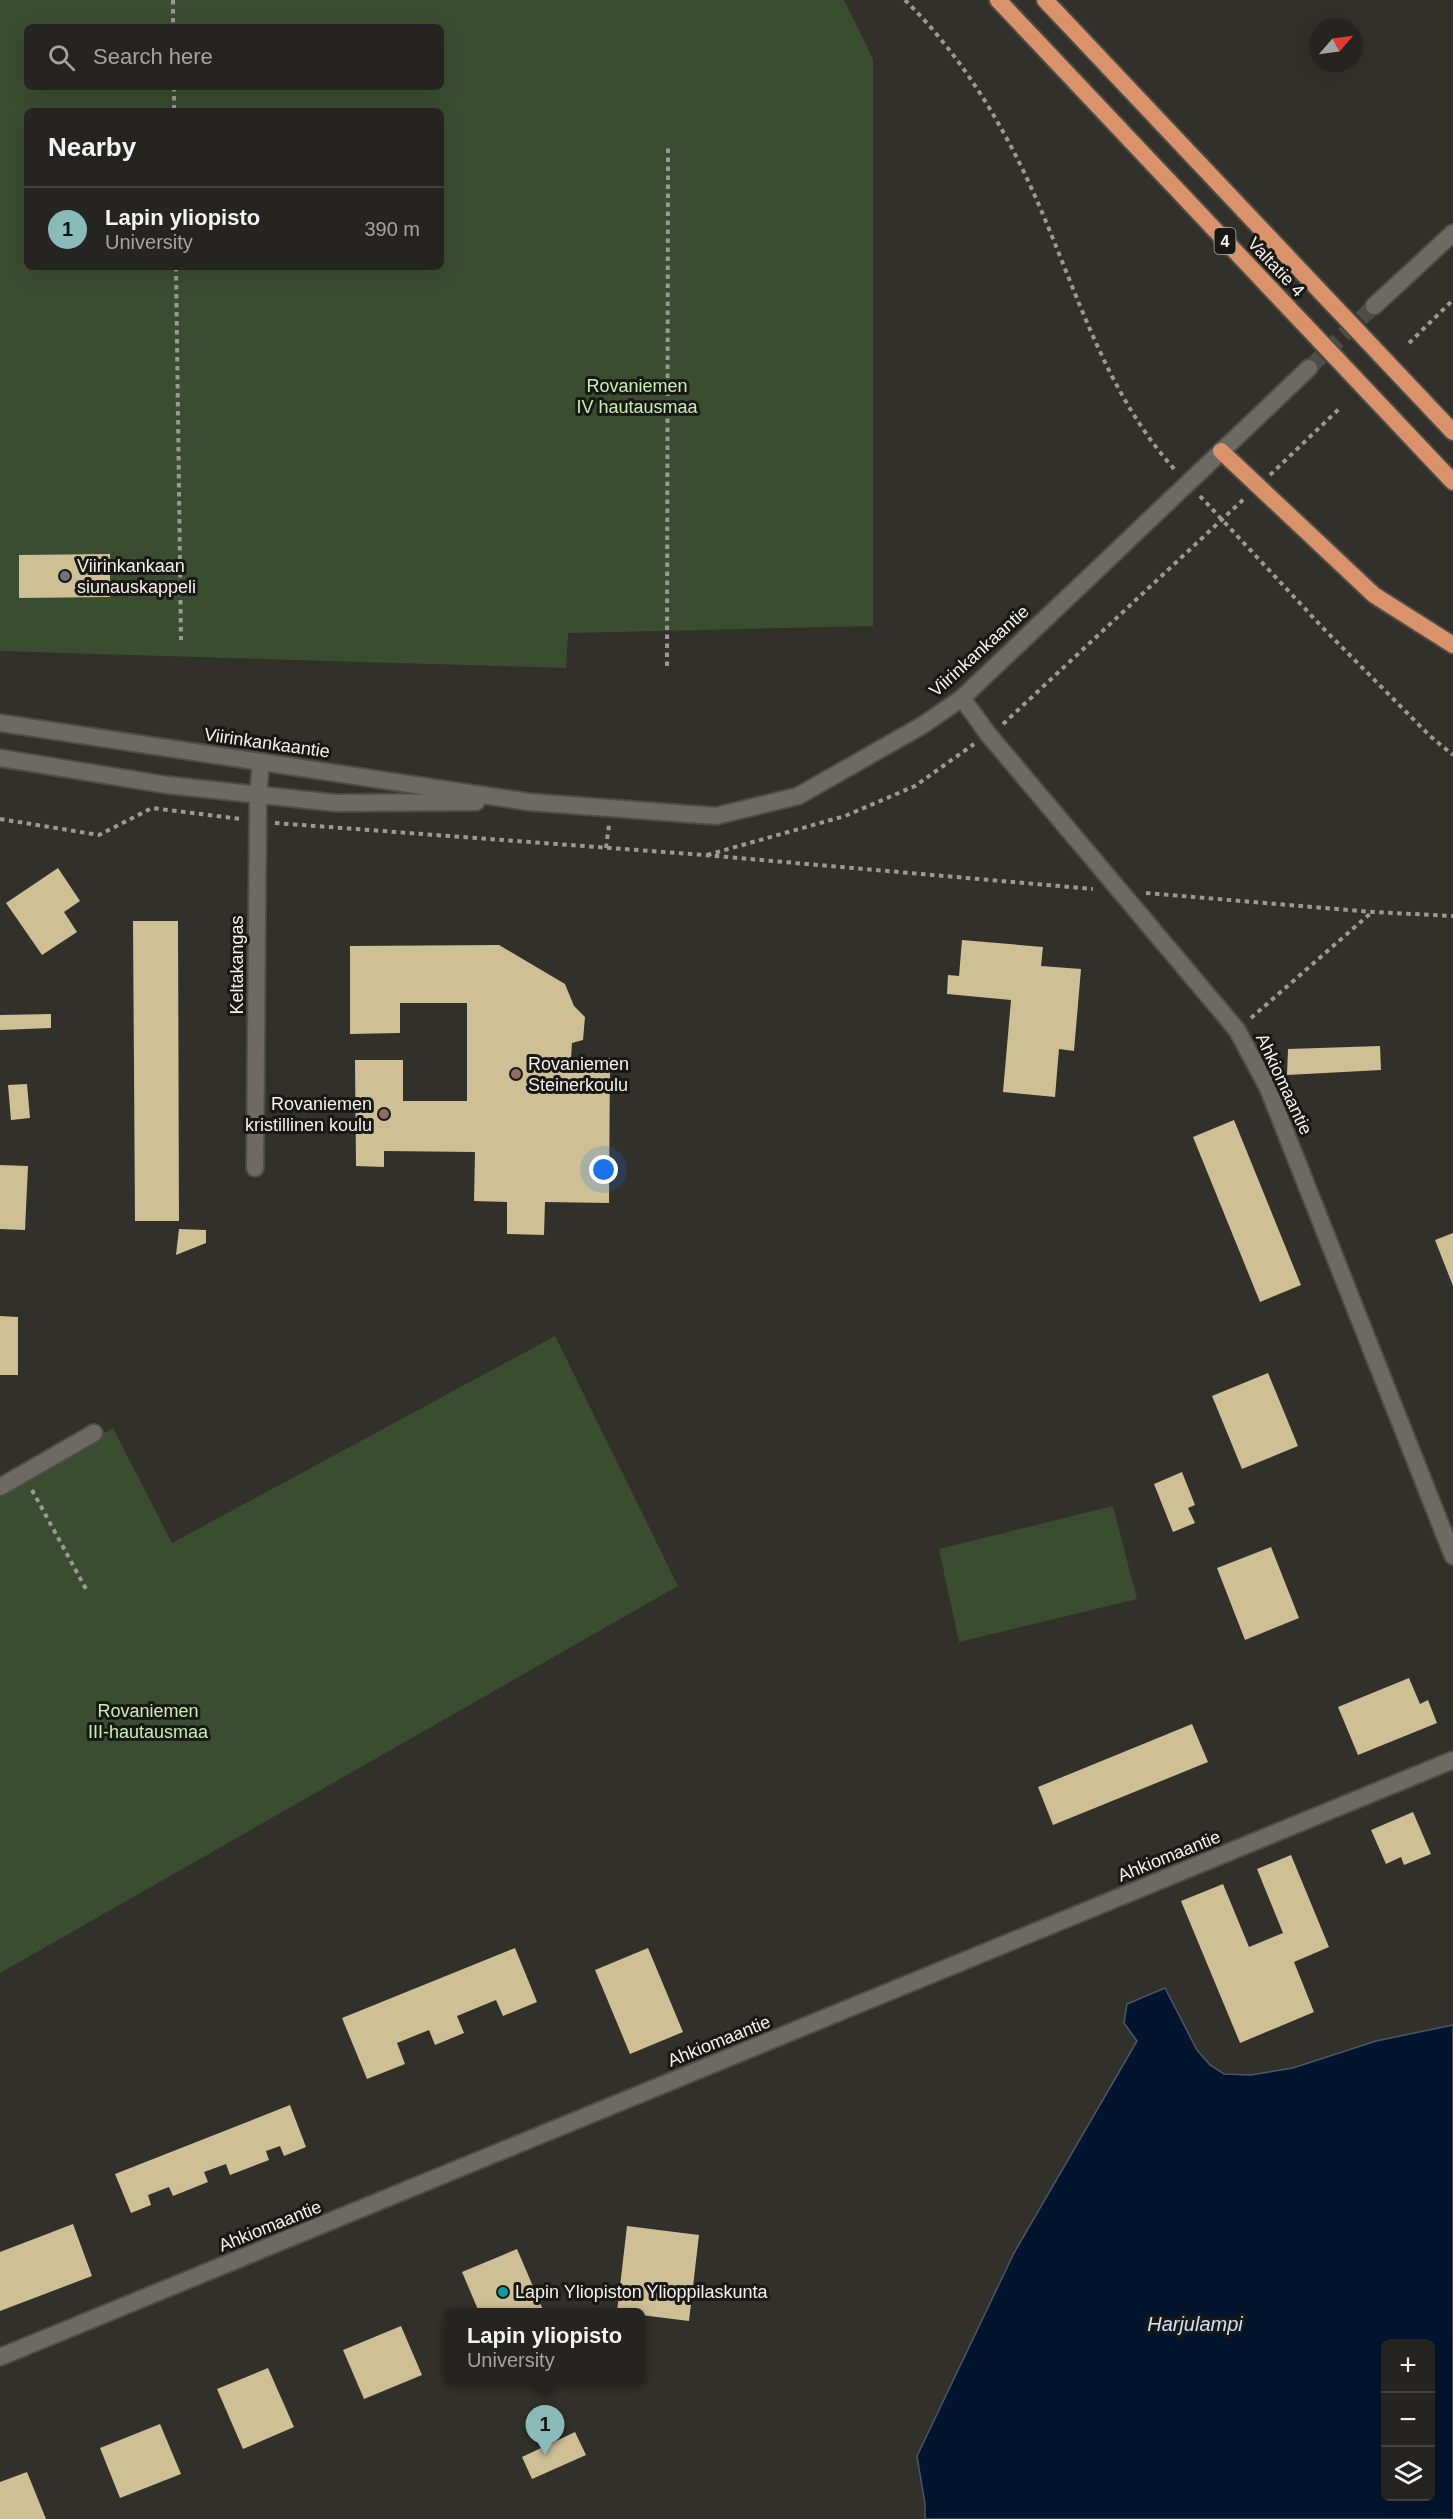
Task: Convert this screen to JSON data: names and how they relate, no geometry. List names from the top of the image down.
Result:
{
  "streets": {
    "highway": ["4", "Valtatie 4"],
    "street": ["Viirinkankaantie", "Keltakangas", "Ahkiomaantie"]
  },
  "crossings": [
    ["Viirinkankaantie", "Keltakangas"],
    ["Viirinkankaantie", "Ahkiomaantie"]
  ],
  "water": ["Harjulampi"],
  "parks": ["Rovaniemen IV hautausmaa", "Rovaniemen III-hautausmaa"],
  "places": [
    "Viirinkankaan siunauskappeli",
    "Rovaniemen Steinerkoulu",
    "Rovaniemen kristillinen koulu",
    "Lapin Yliopiston Ylioppilaskunta"
  ],
  "north": "top right",
  "page": {
    "search": "Search here",
    "heading": "Nearby",
    "list": [
      {
        "mark": "1",
        "name": "Lapin yliopisto",
        "note": "University",
        "value": "390 m"
      }
    ],
    "popup": ["Lapin yliopisto", "University"],
    "map_buttons": ["+", "−"],
    "pins": "1"
  }
}
